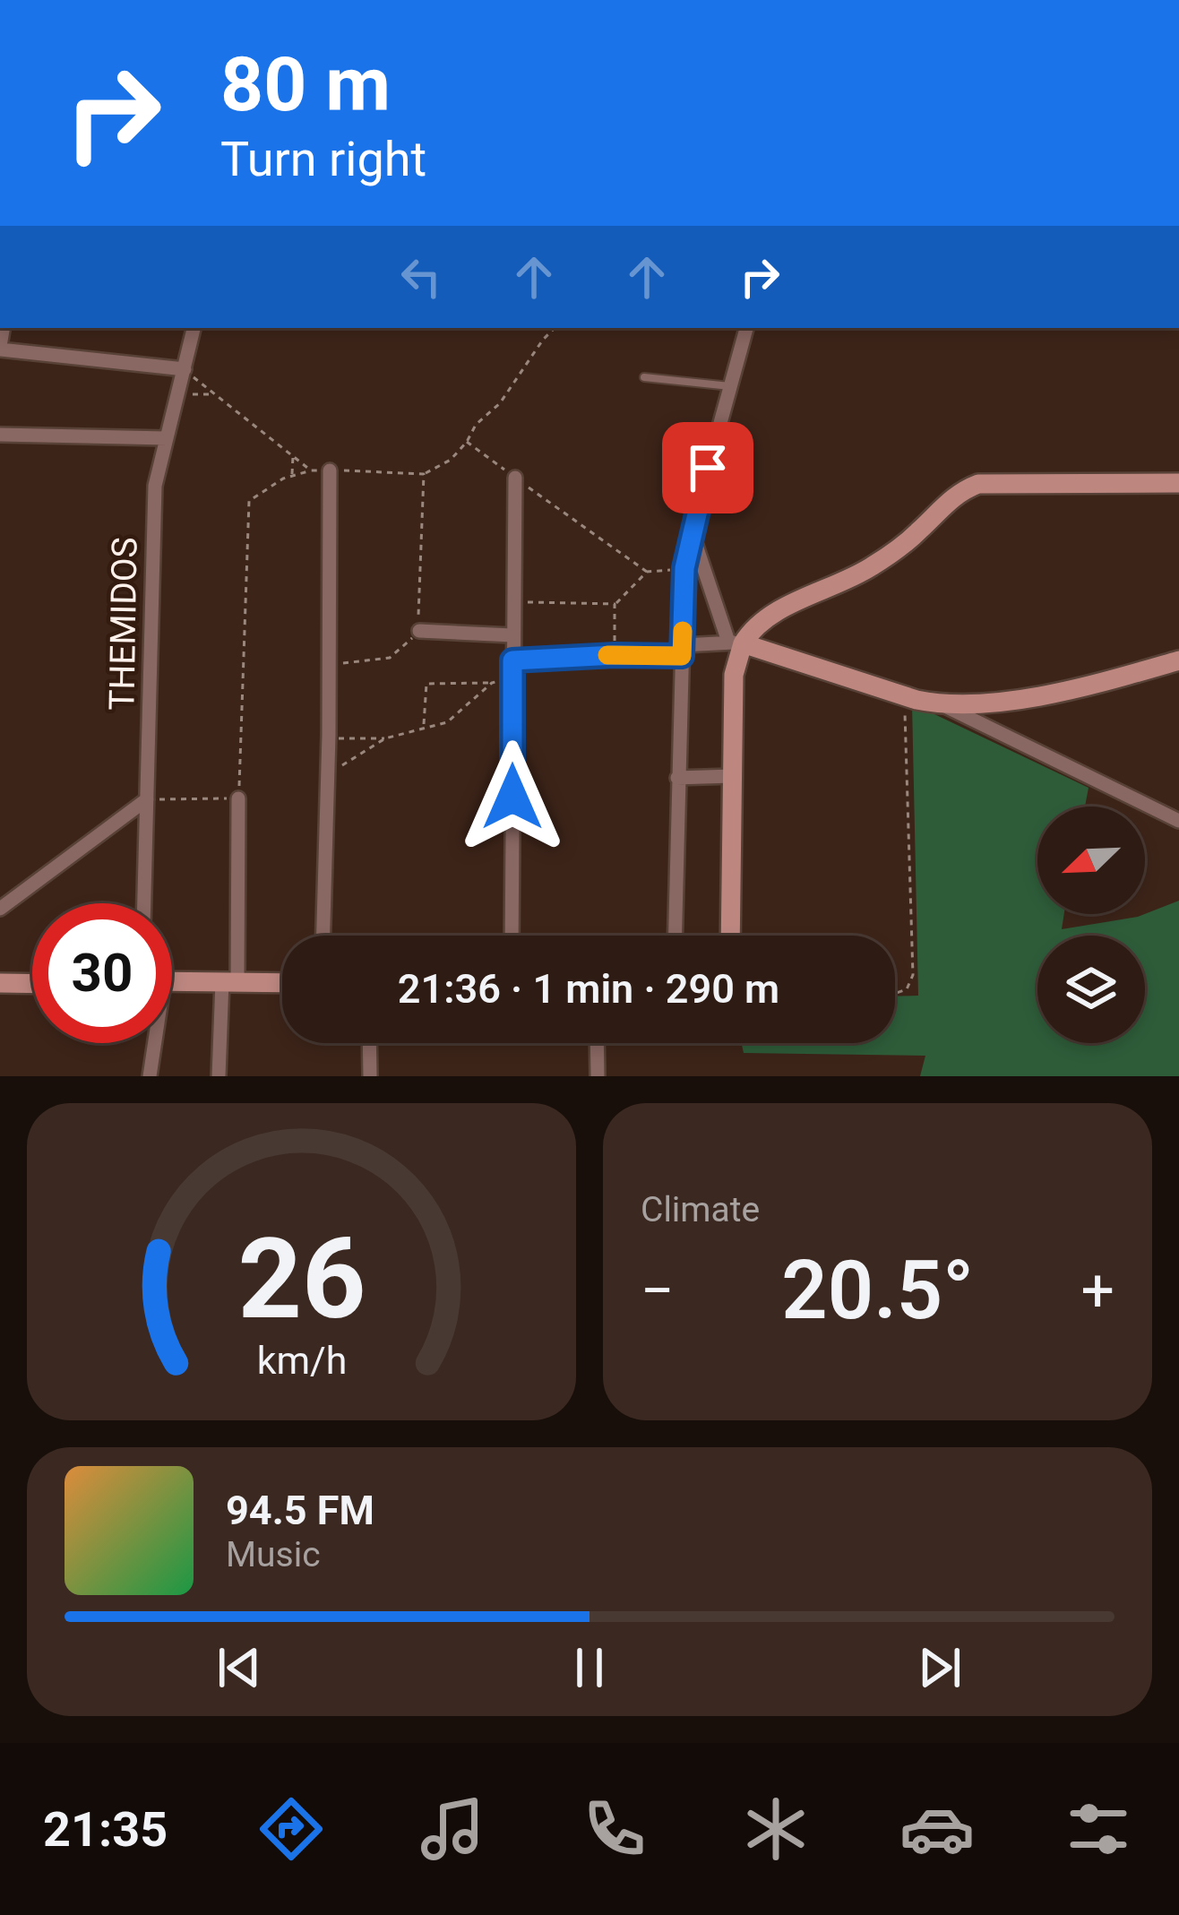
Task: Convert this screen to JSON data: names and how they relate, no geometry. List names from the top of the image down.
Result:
{
  "streets": {
    "street": ["THEMIDOS"]
  },
  "north": "bottom left",
  "page": {
    "turn": ["80 m", "Turn right"],
    "limit": "30",
    "trip": "21:36 · 1 min · 290 m",
    "tile": "Climate",
    "heat": ["−", "20.5°", "+"],
    "song": ["94.5 FM", "Music"],
    "tabs": "21:35",
    "gauge": ["26", "km/h"]
  }
}
